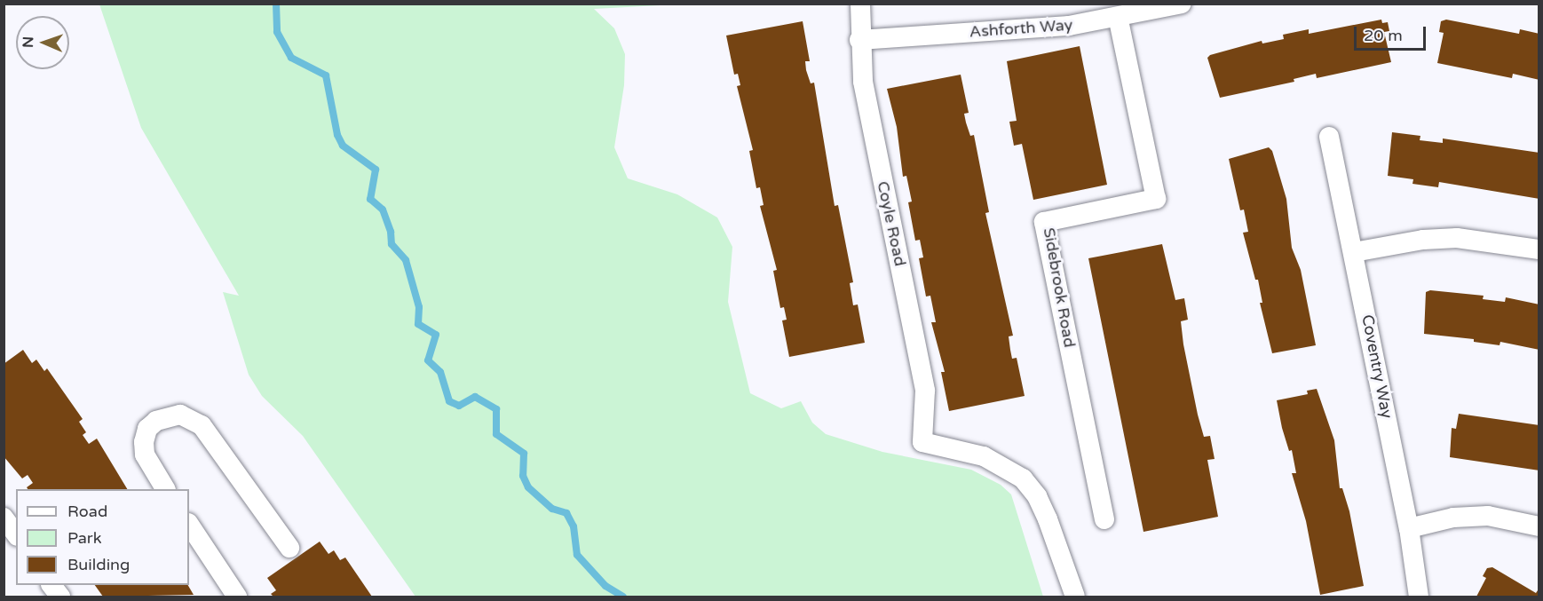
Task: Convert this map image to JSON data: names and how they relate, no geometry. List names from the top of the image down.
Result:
{
  "streets": {
    "street": [
      "Ashforth Way",
      "Coyle Road",
      "Sidebrook Road",
      "Coventry Way"
    ]
  },
  "crossings": [
    ["Ashforth Way", "Coyle Road"],
    ["Ashforth Way", "Sidebrook Road"]
  ],
  "legend": ["Road", "Park", "Building"],
  "scale_bar": "20 m",
  "north": "left"
}
